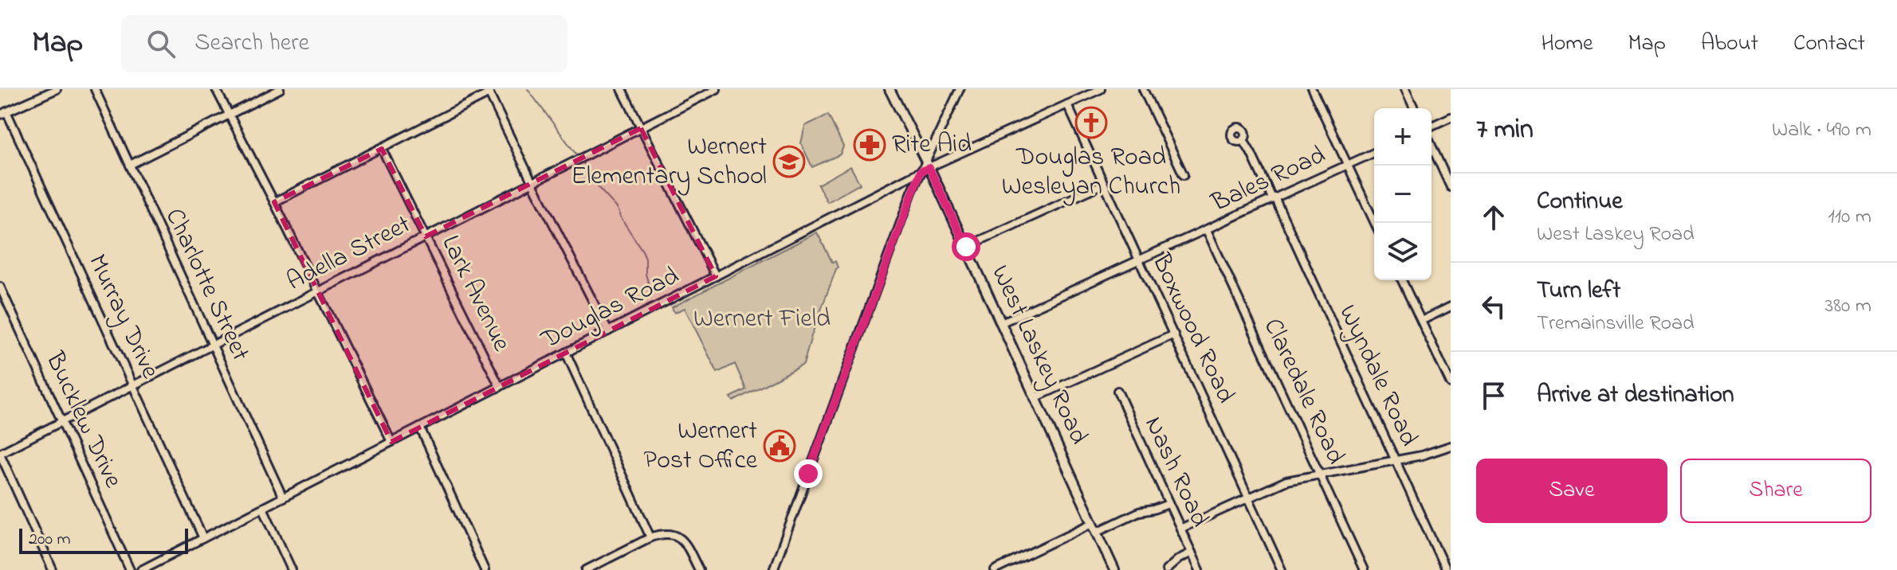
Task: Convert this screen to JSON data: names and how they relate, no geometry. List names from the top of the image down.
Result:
{
  "streets": {
    "main road": ["West Laskey Road"],
    "street": [
      "Bales Road",
      "Adella Street",
      "Charlotte Street",
      "Lark Avenue",
      "Douglas Road",
      "Murray Drive",
      "Boxwood Road",
      "Wyndale Road",
      "Claredale Road",
      "Bucklew Drive",
      "Nash Road"
    ]
  },
  "crossings": [
    ["Bales Road", "Boxwood Road"],
    ["Bales Road", "West Laskey Road"],
    ["Bales Road", "Wyndale Road"],
    ["Bales Road", "Claredale Road"],
    ["Adella Street", "Charlotte Street"],
    ["Adella Street", "Lark Avenue"],
    ["Adella Street", "Murray Drive"],
    ["Adella Street", "Bucklew Drive"],
    ["Charlotte Street", "Douglas Road"],
    ["Lark Avenue", "Douglas Road"],
    ["Douglas Road", "Murray Drive"],
    ["Douglas Road", "Boxwood Road"],
    ["Douglas Road", "West Laskey Road"]
  ],
  "parks": ["Wernert Field"],
  "places": {
    "church": ["Douglas Road Wesleyan Church"],
    "pharmacy": ["Rite Aid"],
    "school or university": ["Wernert Elementary School"],
    "public building": ["Wernert Post Office"]
  },
  "scale_bar": "200 m",
  "page": {
    "header": "Map",
    "search": "Search here",
    "nav": [
      "Home",
      "Map",
      "About",
      "Contact"
    ],
    "heading": ["7 min", "Walk · 490 m"],
    "map_buttons": ["+", "−"],
    "list": [
      ["Continue", "West Laskey Road", "110 m"],
      ["Turn left", "Tremainsville Road", "380 m"],
      "Arrive at destination"
    ],
    "buttons": ["Save", "Share"],
    "scale": "200 m"
  }
}
